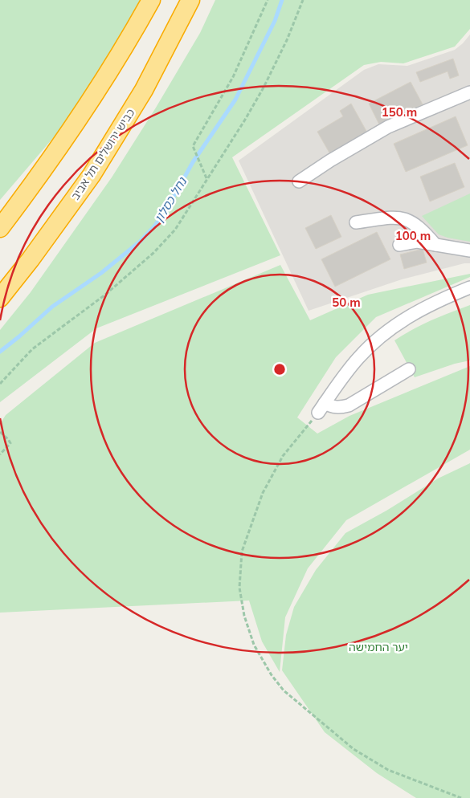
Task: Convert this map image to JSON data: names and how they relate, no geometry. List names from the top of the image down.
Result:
{
  "streets": {
    "highway": ["כביש ירושלים תל אביב"]
  },
  "water": ["נחל כסלון"],
  "parks": ["יער החמישה"],
  "rings": ["150 m", "100 m", "50 m"]
}
